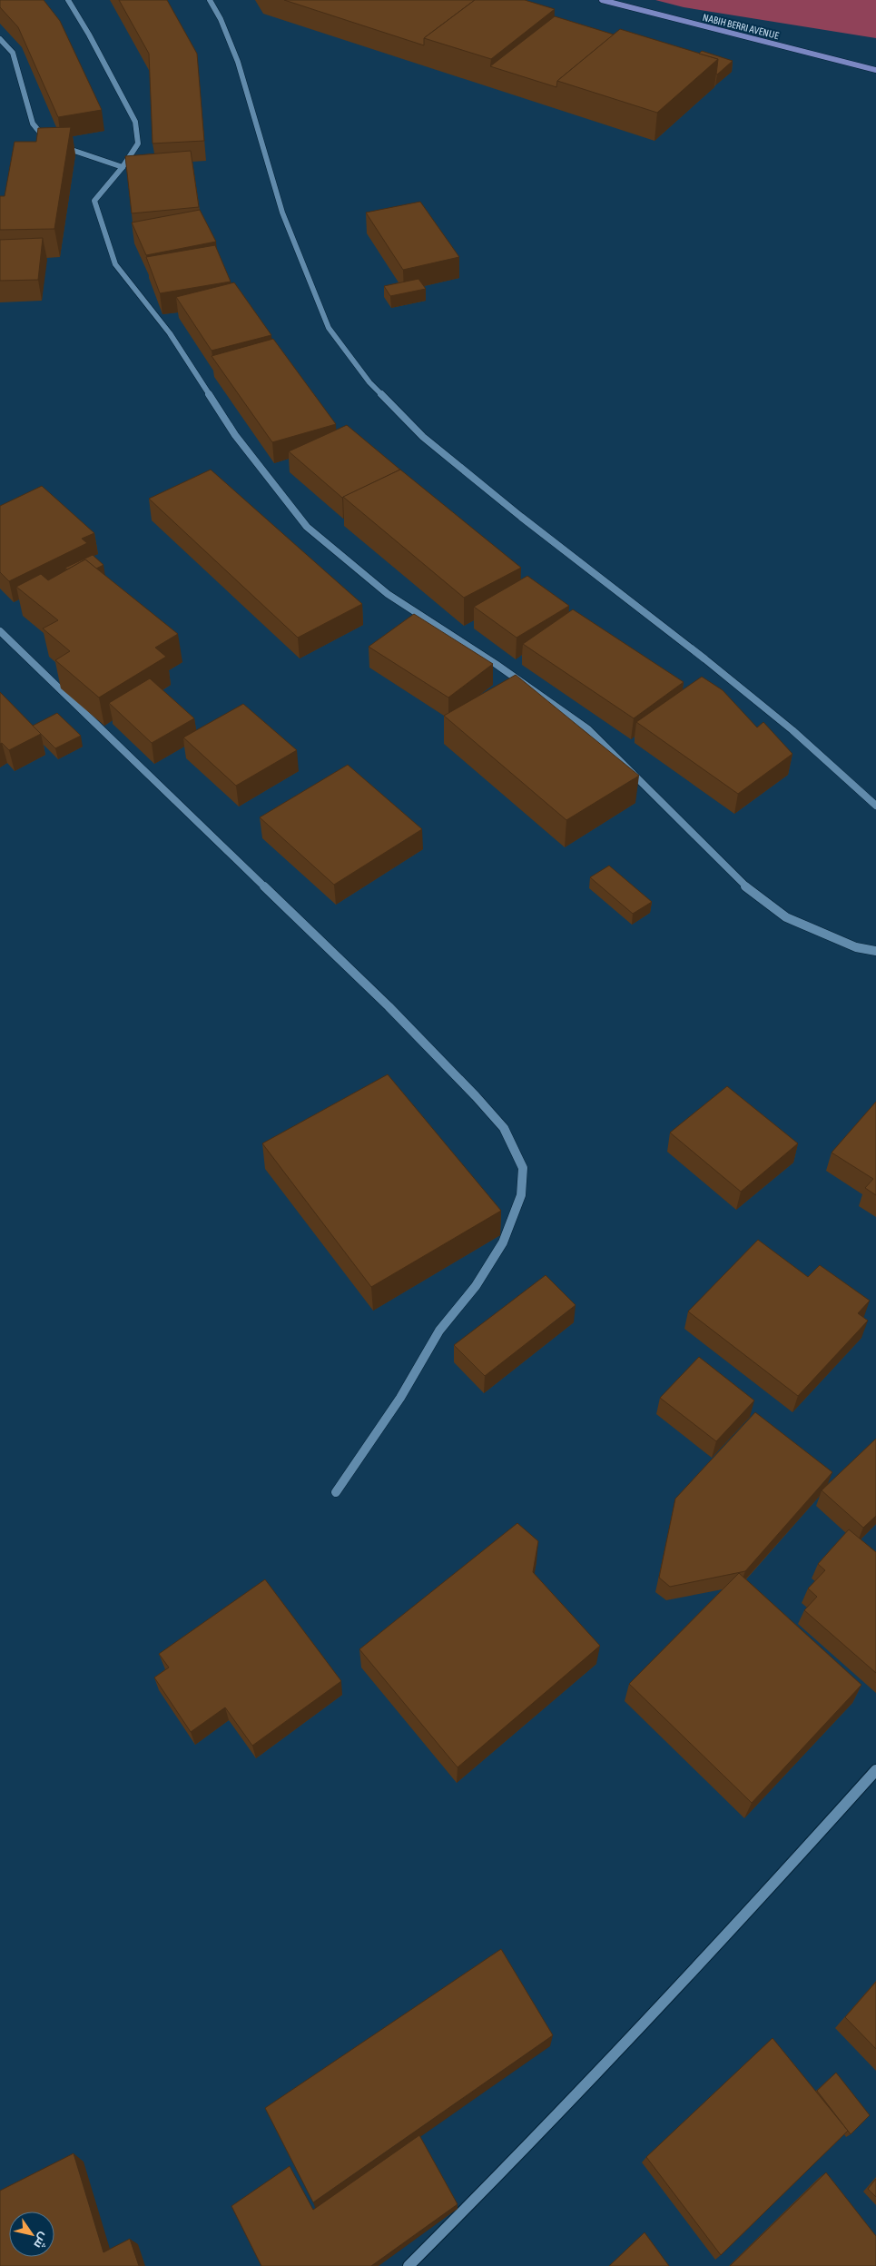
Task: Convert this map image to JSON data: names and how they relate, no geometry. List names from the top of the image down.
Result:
{
  "streets": {
    "main road": ["NABIH BERRI AVENUE"]
  },
  "north": "bottom right"
}
